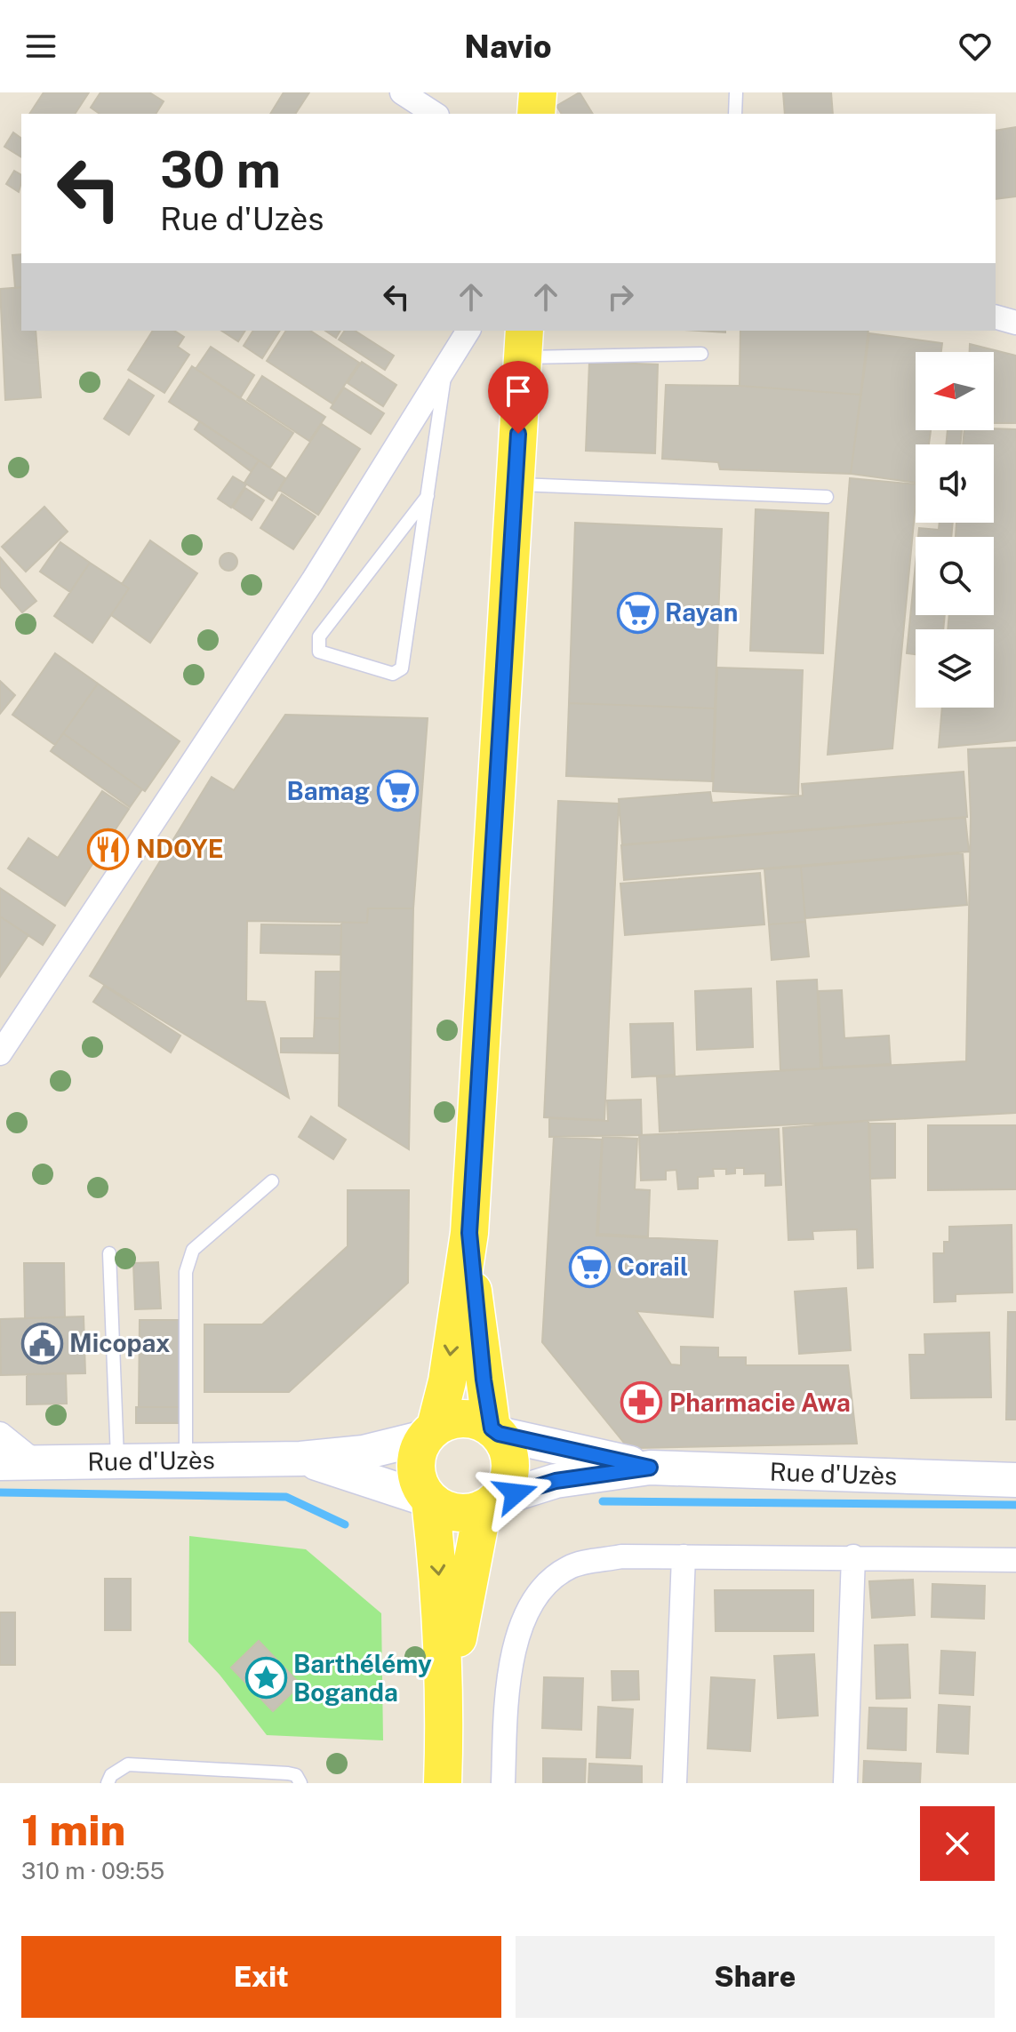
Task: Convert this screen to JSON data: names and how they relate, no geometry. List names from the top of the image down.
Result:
{
  "streets": {
    "street": ["Rue d'Uzès"]
  },
  "places": {
    "supermarket": ["Rayan", "Bamag", "Corail"],
    "restaurant": ["NDOYE"],
    "public building": ["Micopax"],
    "pharmacy": ["Pharmacie Awa"],
    "place": ["Barthélémy Boganda"]
  },
  "north": "left",
  "page": {
    "header": "Navio",
    "turn": ["30 m", "Rue d'Uzès"],
    "heading": ["1 min", "310 m · 09:55"],
    "buttons": ["Exit", "Share"]
  }
}
